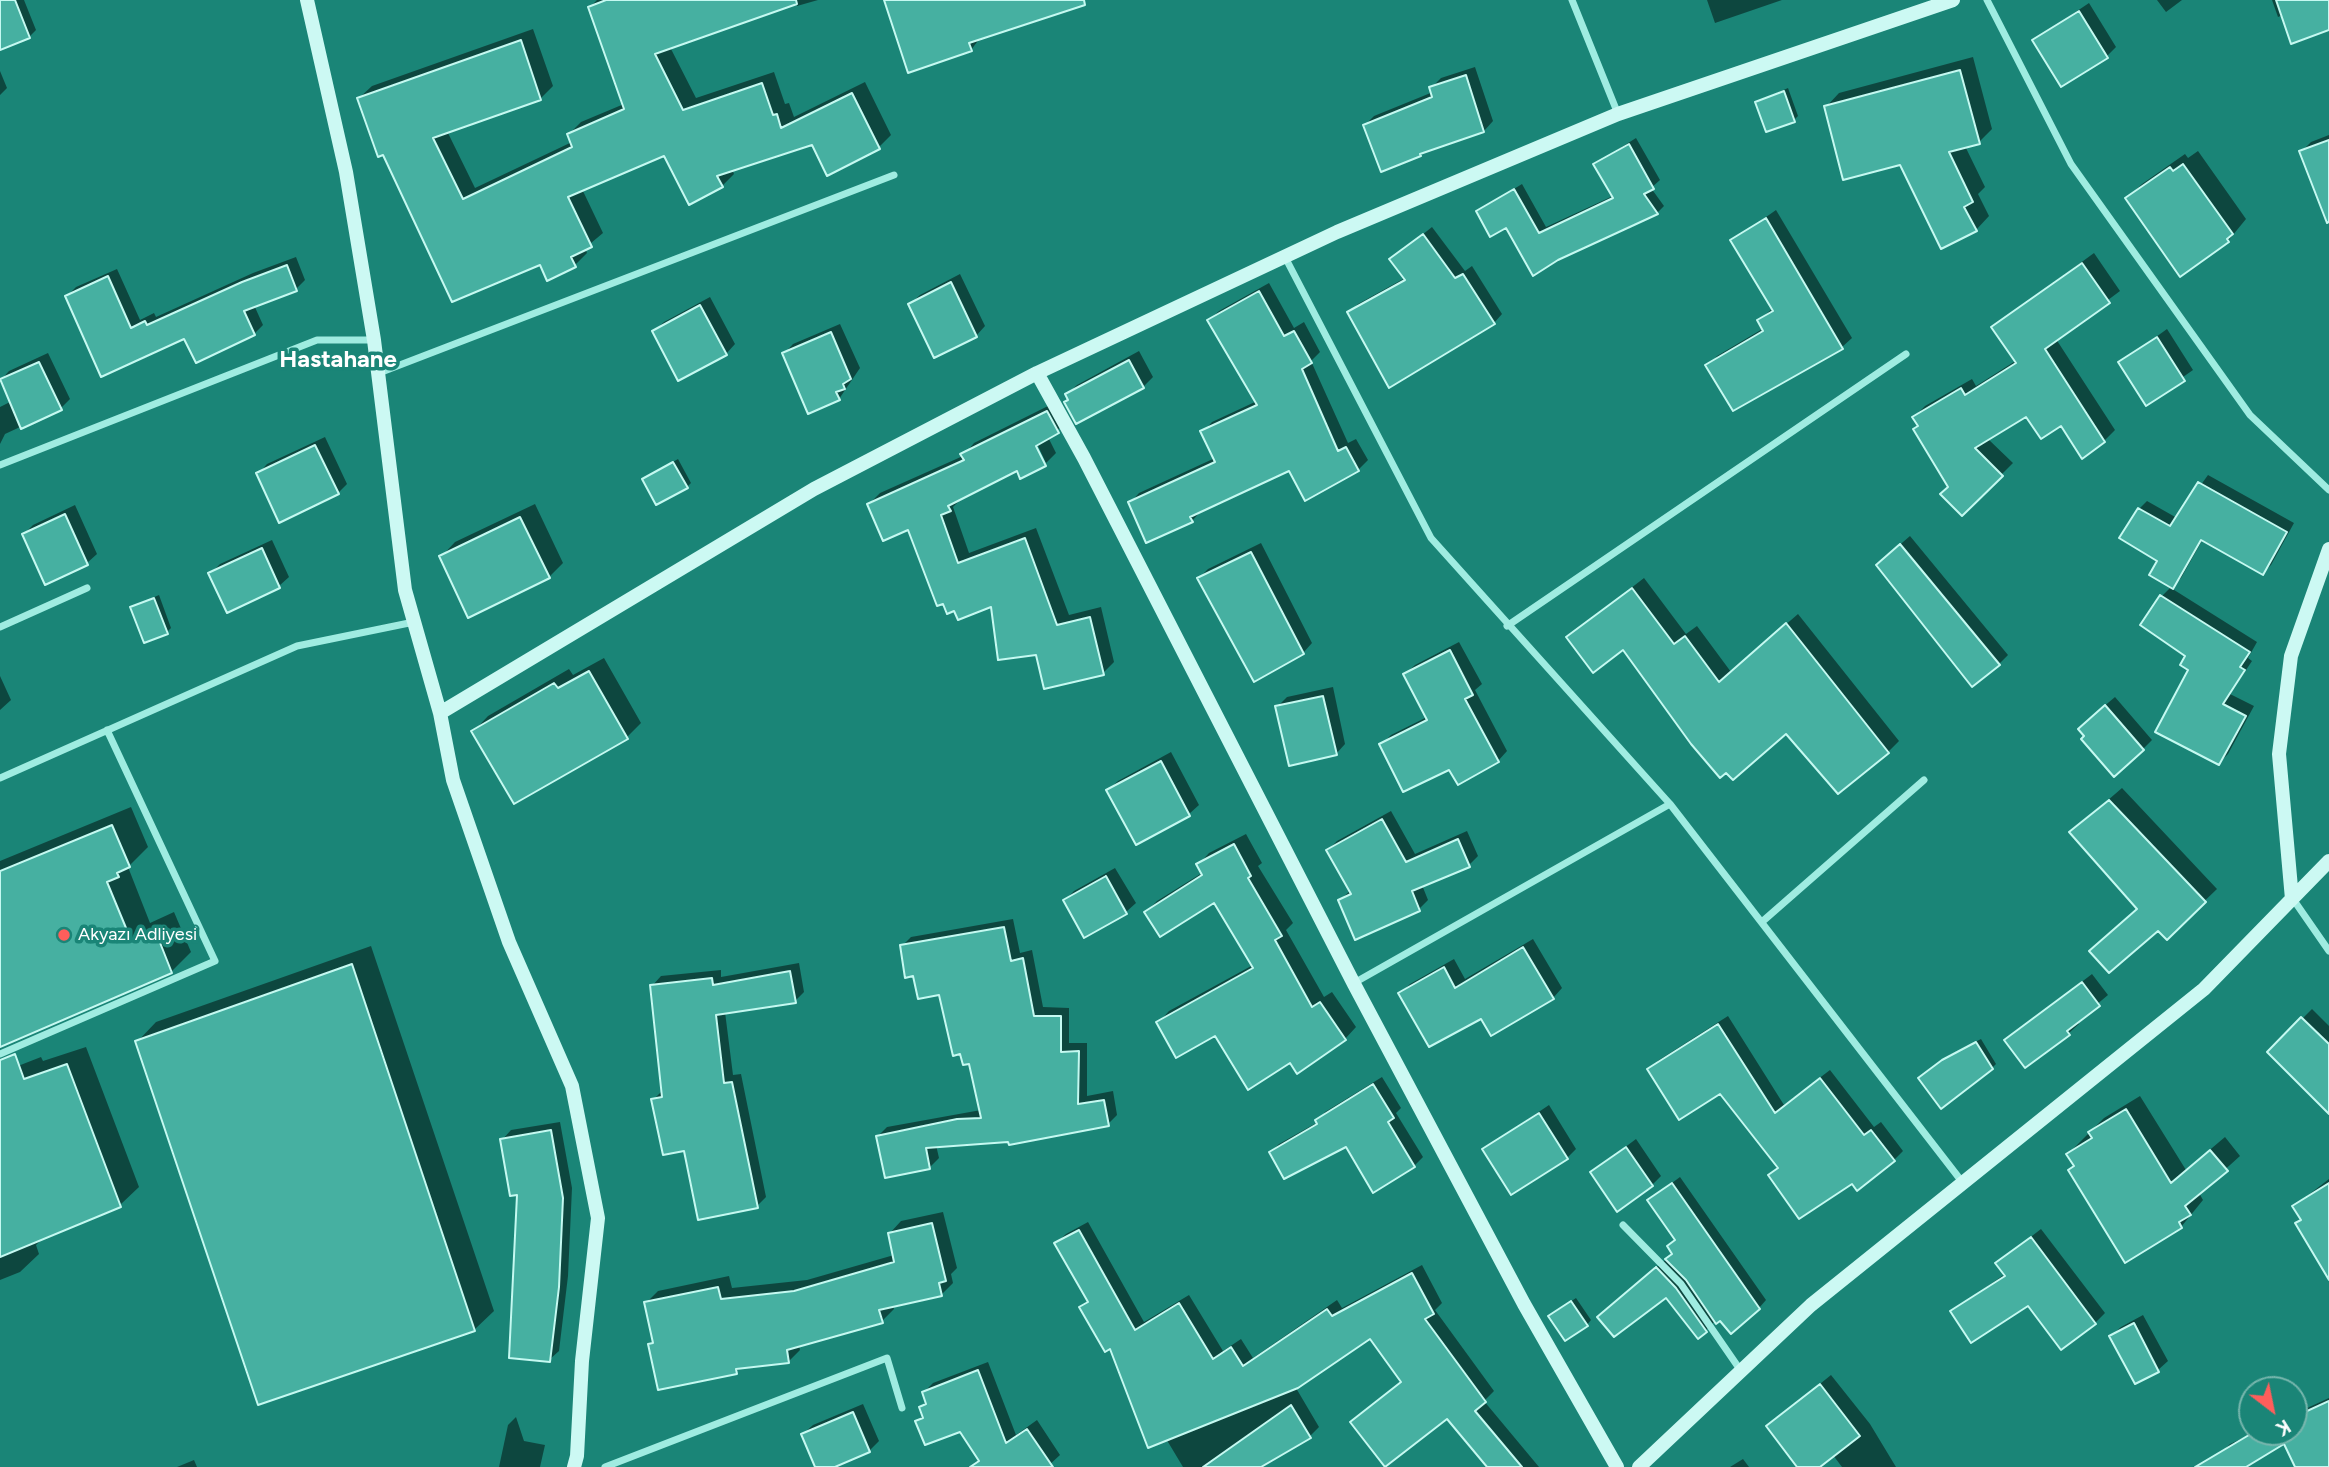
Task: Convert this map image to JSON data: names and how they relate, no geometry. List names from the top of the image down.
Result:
{
  "districts": ["Hastahane"],
  "places": ["Akyazı Adliyesi"],
  "north": "bottom right"
}
